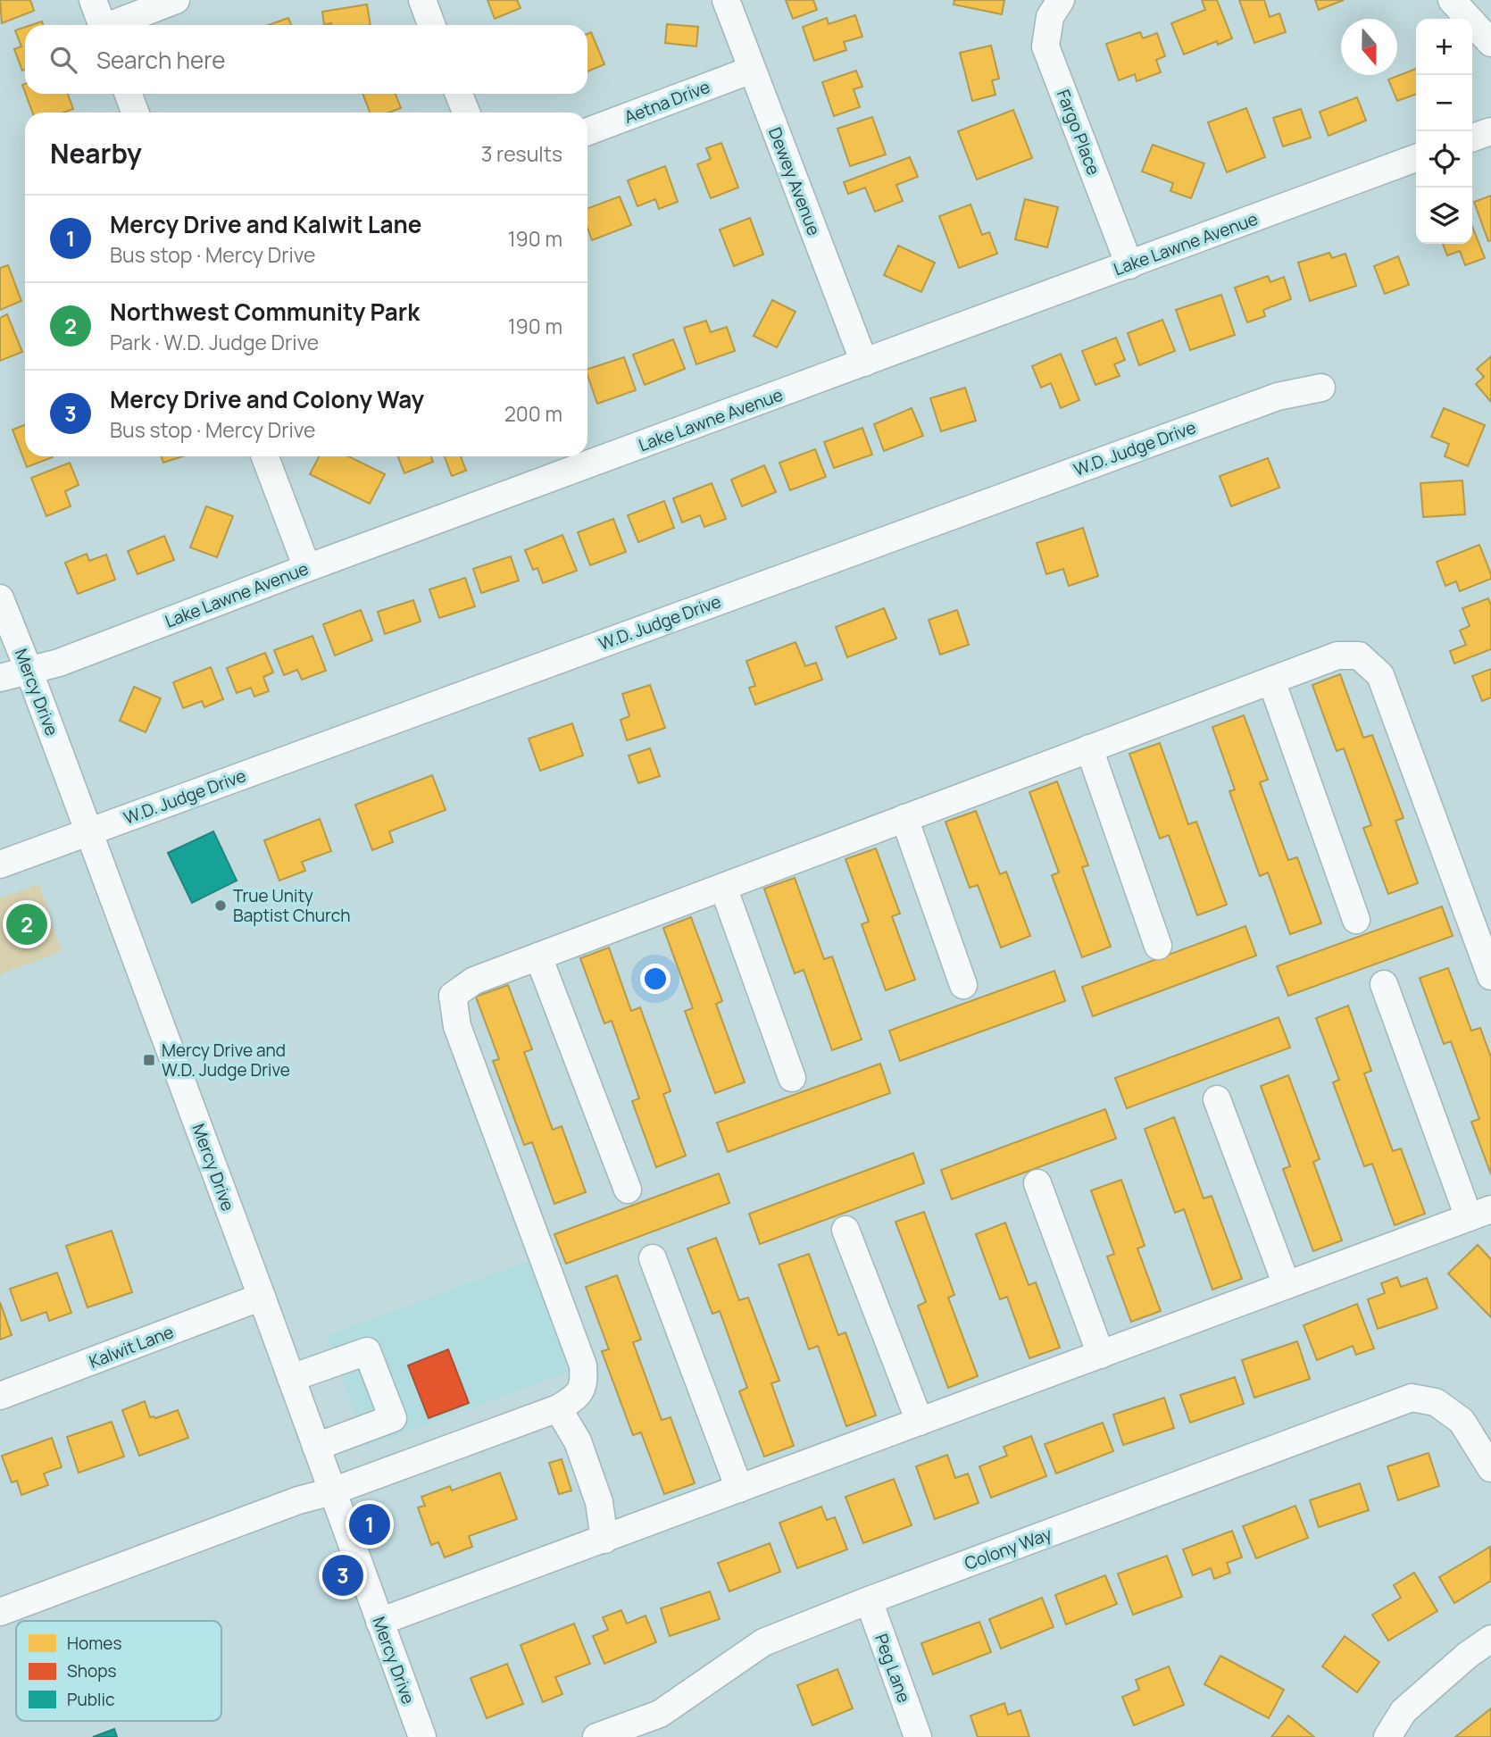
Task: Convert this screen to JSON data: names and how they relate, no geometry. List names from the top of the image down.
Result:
{
  "streets": {
    "street": [
      "Aetna Drive",
      "Fargo Place",
      "Dewey Avenue",
      "Lake Lawne Avenue",
      "W.D. Judge Drive",
      "Mercy Drive",
      "Kalwit Lane",
      "Colony Way",
      "Peg Lane"
    ]
  },
  "crossings": [
    ["Aetna Drive", "Dewey Avenue"],
    ["Fargo Place", "Lake Lawne Avenue"],
    ["Dewey Avenue", "Lake Lawne Avenue"],
    ["Lake Lawne Avenue", "Mercy Drive"],
    ["W.D. Judge Drive", "Mercy Drive"],
    ["Mercy Drive", "Kalwit Lane"],
    ["Colony Way", "Peg Lane"]
  ],
  "places": {
    "other": ["True Unity Baptist Church"],
    "transit": ["Mercy Drive and W.D. Judge Drive"]
  },
  "legend": ["Homes", "Shops", "Public"],
  "north": "bottom",
  "page": {
    "map_buttons": ["+", "−"],
    "search": "Search here",
    "heading": ["Nearby", "3 results"],
    "list": [
      {
        "mark": "1",
        "name": "Mercy Drive and Kalwit Lane",
        "note": "Bus stop · Mercy Drive",
        "value": "190 m"
      },
      {
        "mark": "2",
        "name": "Northwest Community Park",
        "note": "Park · W.D. Judge Drive",
        "value": "190 m"
      },
      {
        "mark": "3",
        "name": "Mercy Drive and Colony Way",
        "note": "Bus stop · Mercy Drive",
        "value": "200 m"
      }
    ],
    "pins": ["2", "1", "3"]
  }
}
